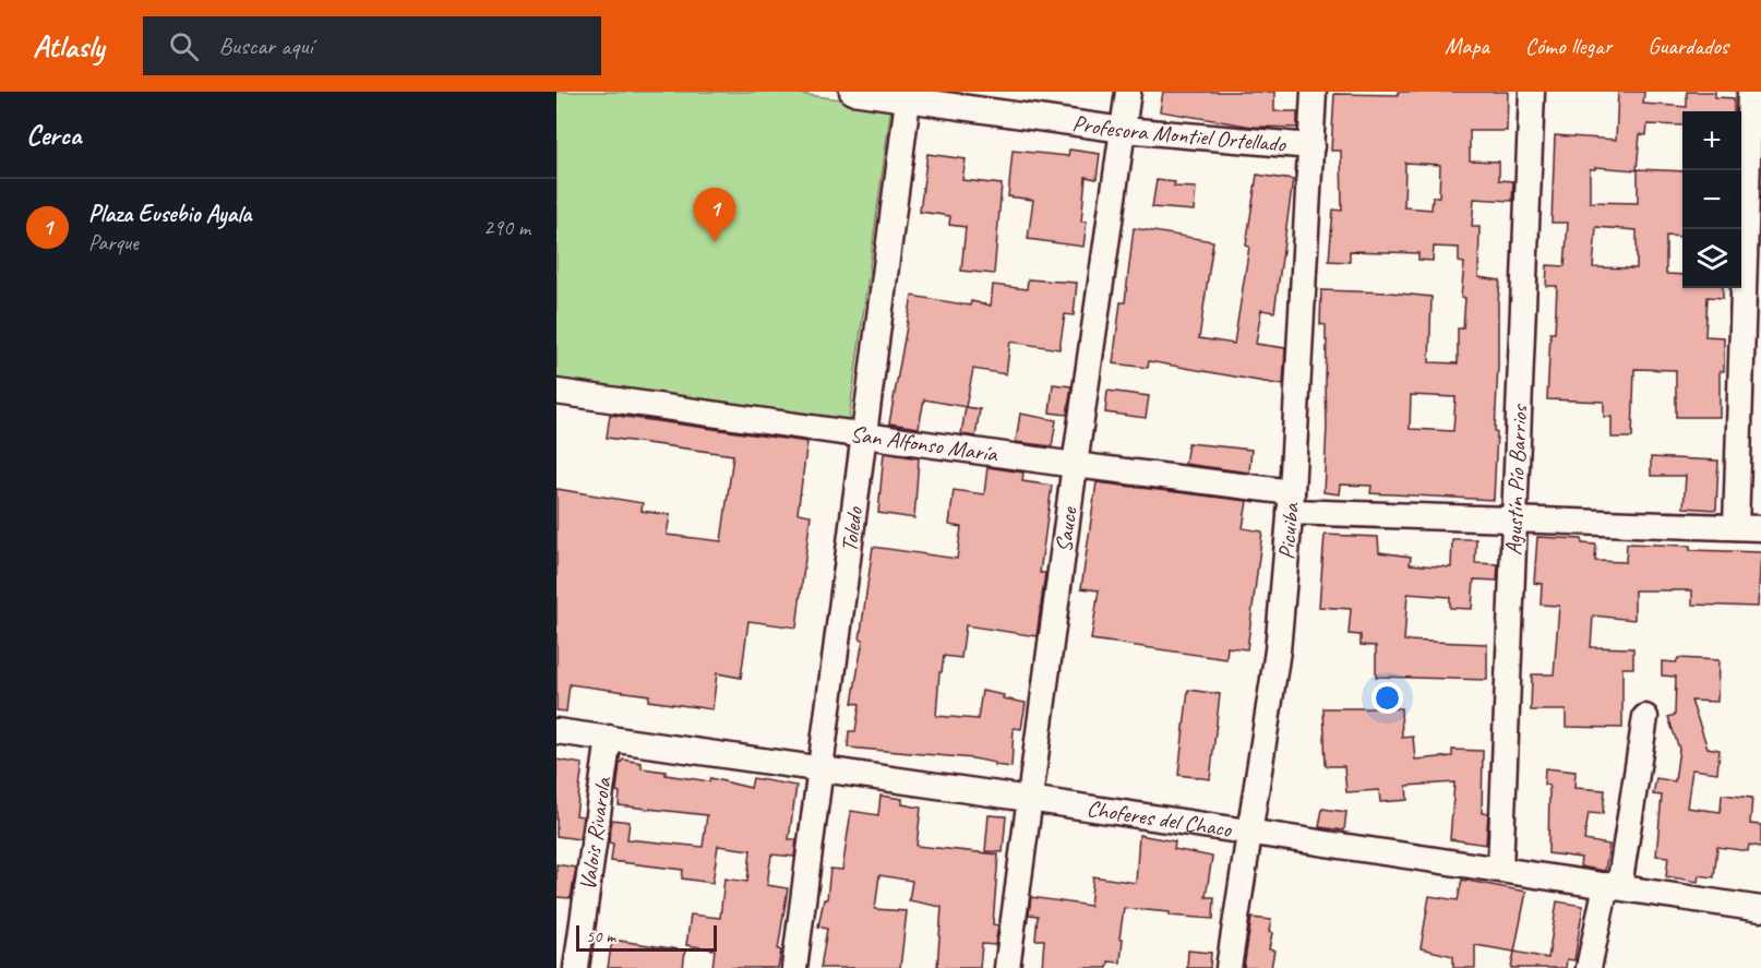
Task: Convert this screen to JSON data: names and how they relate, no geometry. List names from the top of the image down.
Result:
{
  "streets": {
    "street": [
      "Profesora Montiel Ortellado",
      "San Alfonso María",
      "Agustín Pío Barrios",
      "Sauce",
      "Toledo",
      "Picuiba",
      "Choferes del Chaco",
      "Valois Rivarola"
    ]
  },
  "crossings": [
    ["Profesora Montiel Ortellado", "Sauce"],
    ["Profesora Montiel Ortellado", "Toledo"],
    ["Profesora Montiel Ortellado", "Picuiba"],
    ["San Alfonso María", "Agustín Pío Barrios"],
    ["San Alfonso María", "Sauce"],
    ["San Alfonso María", "Toledo"],
    ["San Alfonso María", "Picuiba"],
    ["Agustín Pío Barrios", "Choferes del Chaco"],
    ["Sauce", "Choferes del Chaco"],
    ["Toledo", "Choferes del Chaco"],
    ["Picuiba", "Choferes del Chaco"],
    ["Choferes del Chaco", "Valois Rivarola"]
  ],
  "scale_bar": "50 m",
  "page": {
    "header": "Atlasly",
    "search": "Buscar aquí",
    "nav": ["Mapa", "Cómo llegar", "Guardados"],
    "heading": "Cerca",
    "map_buttons": ["+", "−"],
    "list": [
      {
        "mark": "1",
        "name": "Plaza Eusebio Ayala",
        "note": "Parque",
        "value": "290 m"
      }
    ],
    "pins": "1",
    "scale": "50 m"
  }
}
